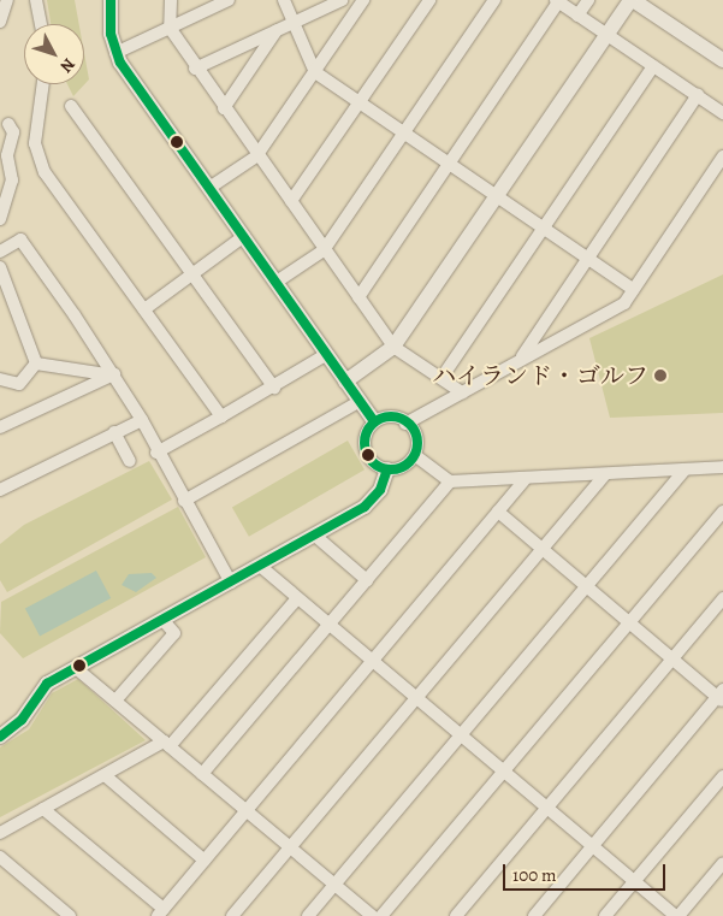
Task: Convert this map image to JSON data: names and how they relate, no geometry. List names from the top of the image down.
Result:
{
  "places": ["ハイランド・ゴルフ"],
  "scale_bar": "100 m",
  "north": "bottom right"
}
